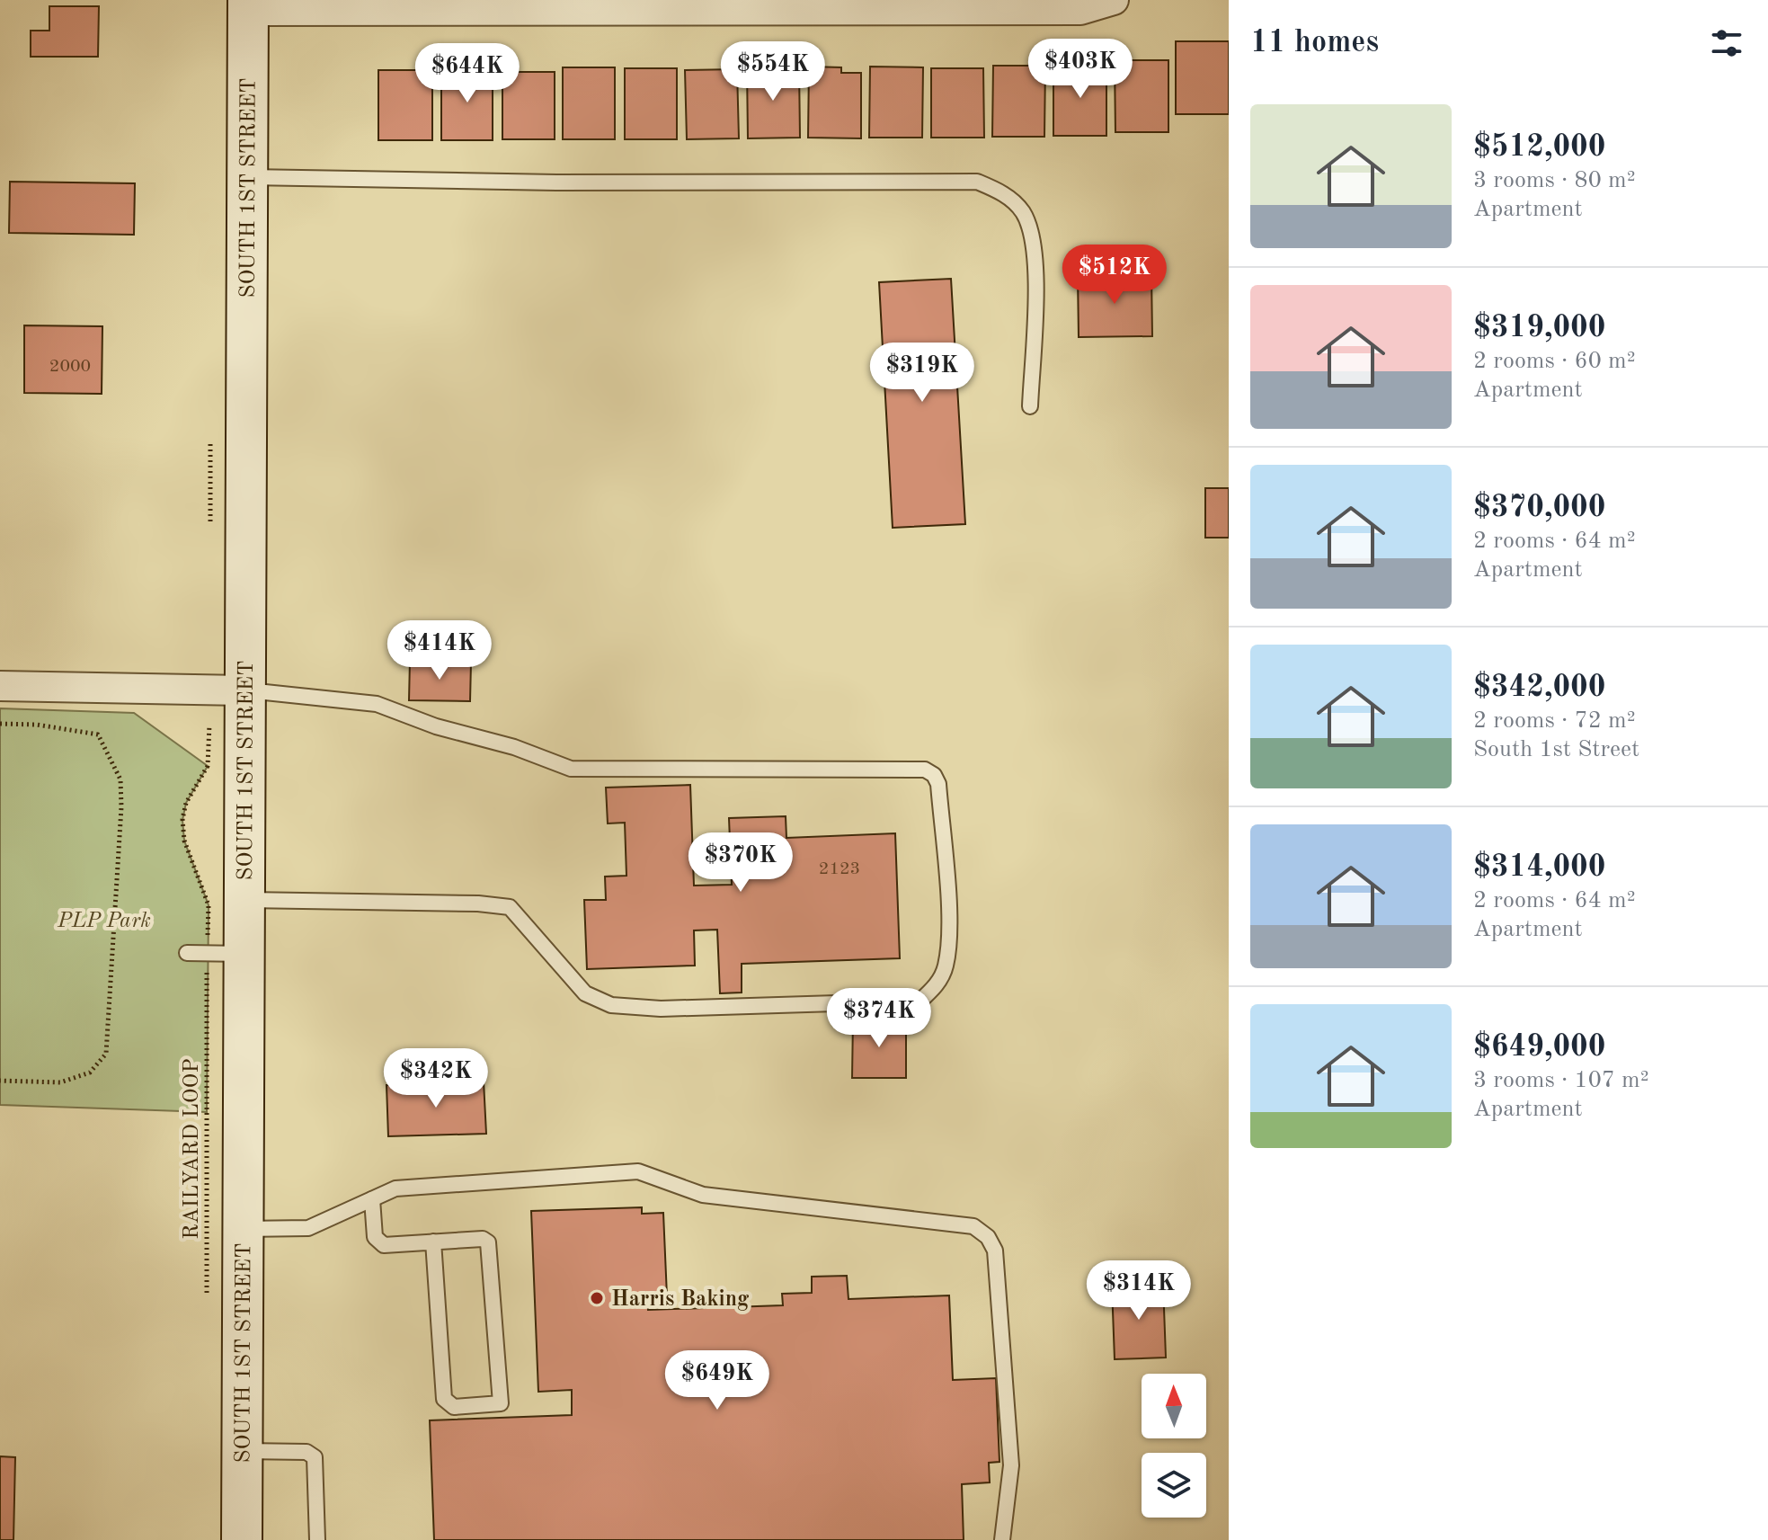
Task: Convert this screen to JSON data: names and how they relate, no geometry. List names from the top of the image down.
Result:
{
  "streets": {
    "main road": ["SOUTH 1ST STREET"],
    "path": ["RAILYARD LOOP"]
  },
  "parks": ["PLP Park"],
  "places": ["Harris Baking"],
  "house_numbers": ["2000", "2123"],
  "north": "top",
  "page": {
    "heading": "11 homes",
    "price": [
      "$403K",
      "$554K",
      "$644K",
      "$512K",
      "$319K",
      "$414K",
      "$370K",
      "$374K",
      "$342K",
      "$314K",
      "$649K"
    ],
    "list": [
      {
        "name": "$512,000",
        "note": "3 rooms · 80 m² · Apartment"
      },
      {
        "name": "$319,000",
        "note": "2 rooms · 60 m² · Apartment"
      },
      {
        "name": "$370,000",
        "note": "2 rooms · 64 m² · Apartment"
      },
      {
        "name": "$342,000",
        "note": "2 rooms · 72 m² · South 1st Street"
      },
      {
        "name": "$314,000",
        "note": "2 rooms · 64 m² · Apartment"
      },
      {
        "name": "$649,000",
        "note": "3 rooms · 107 m² · Apartment"
      }
    ]
  }
}
